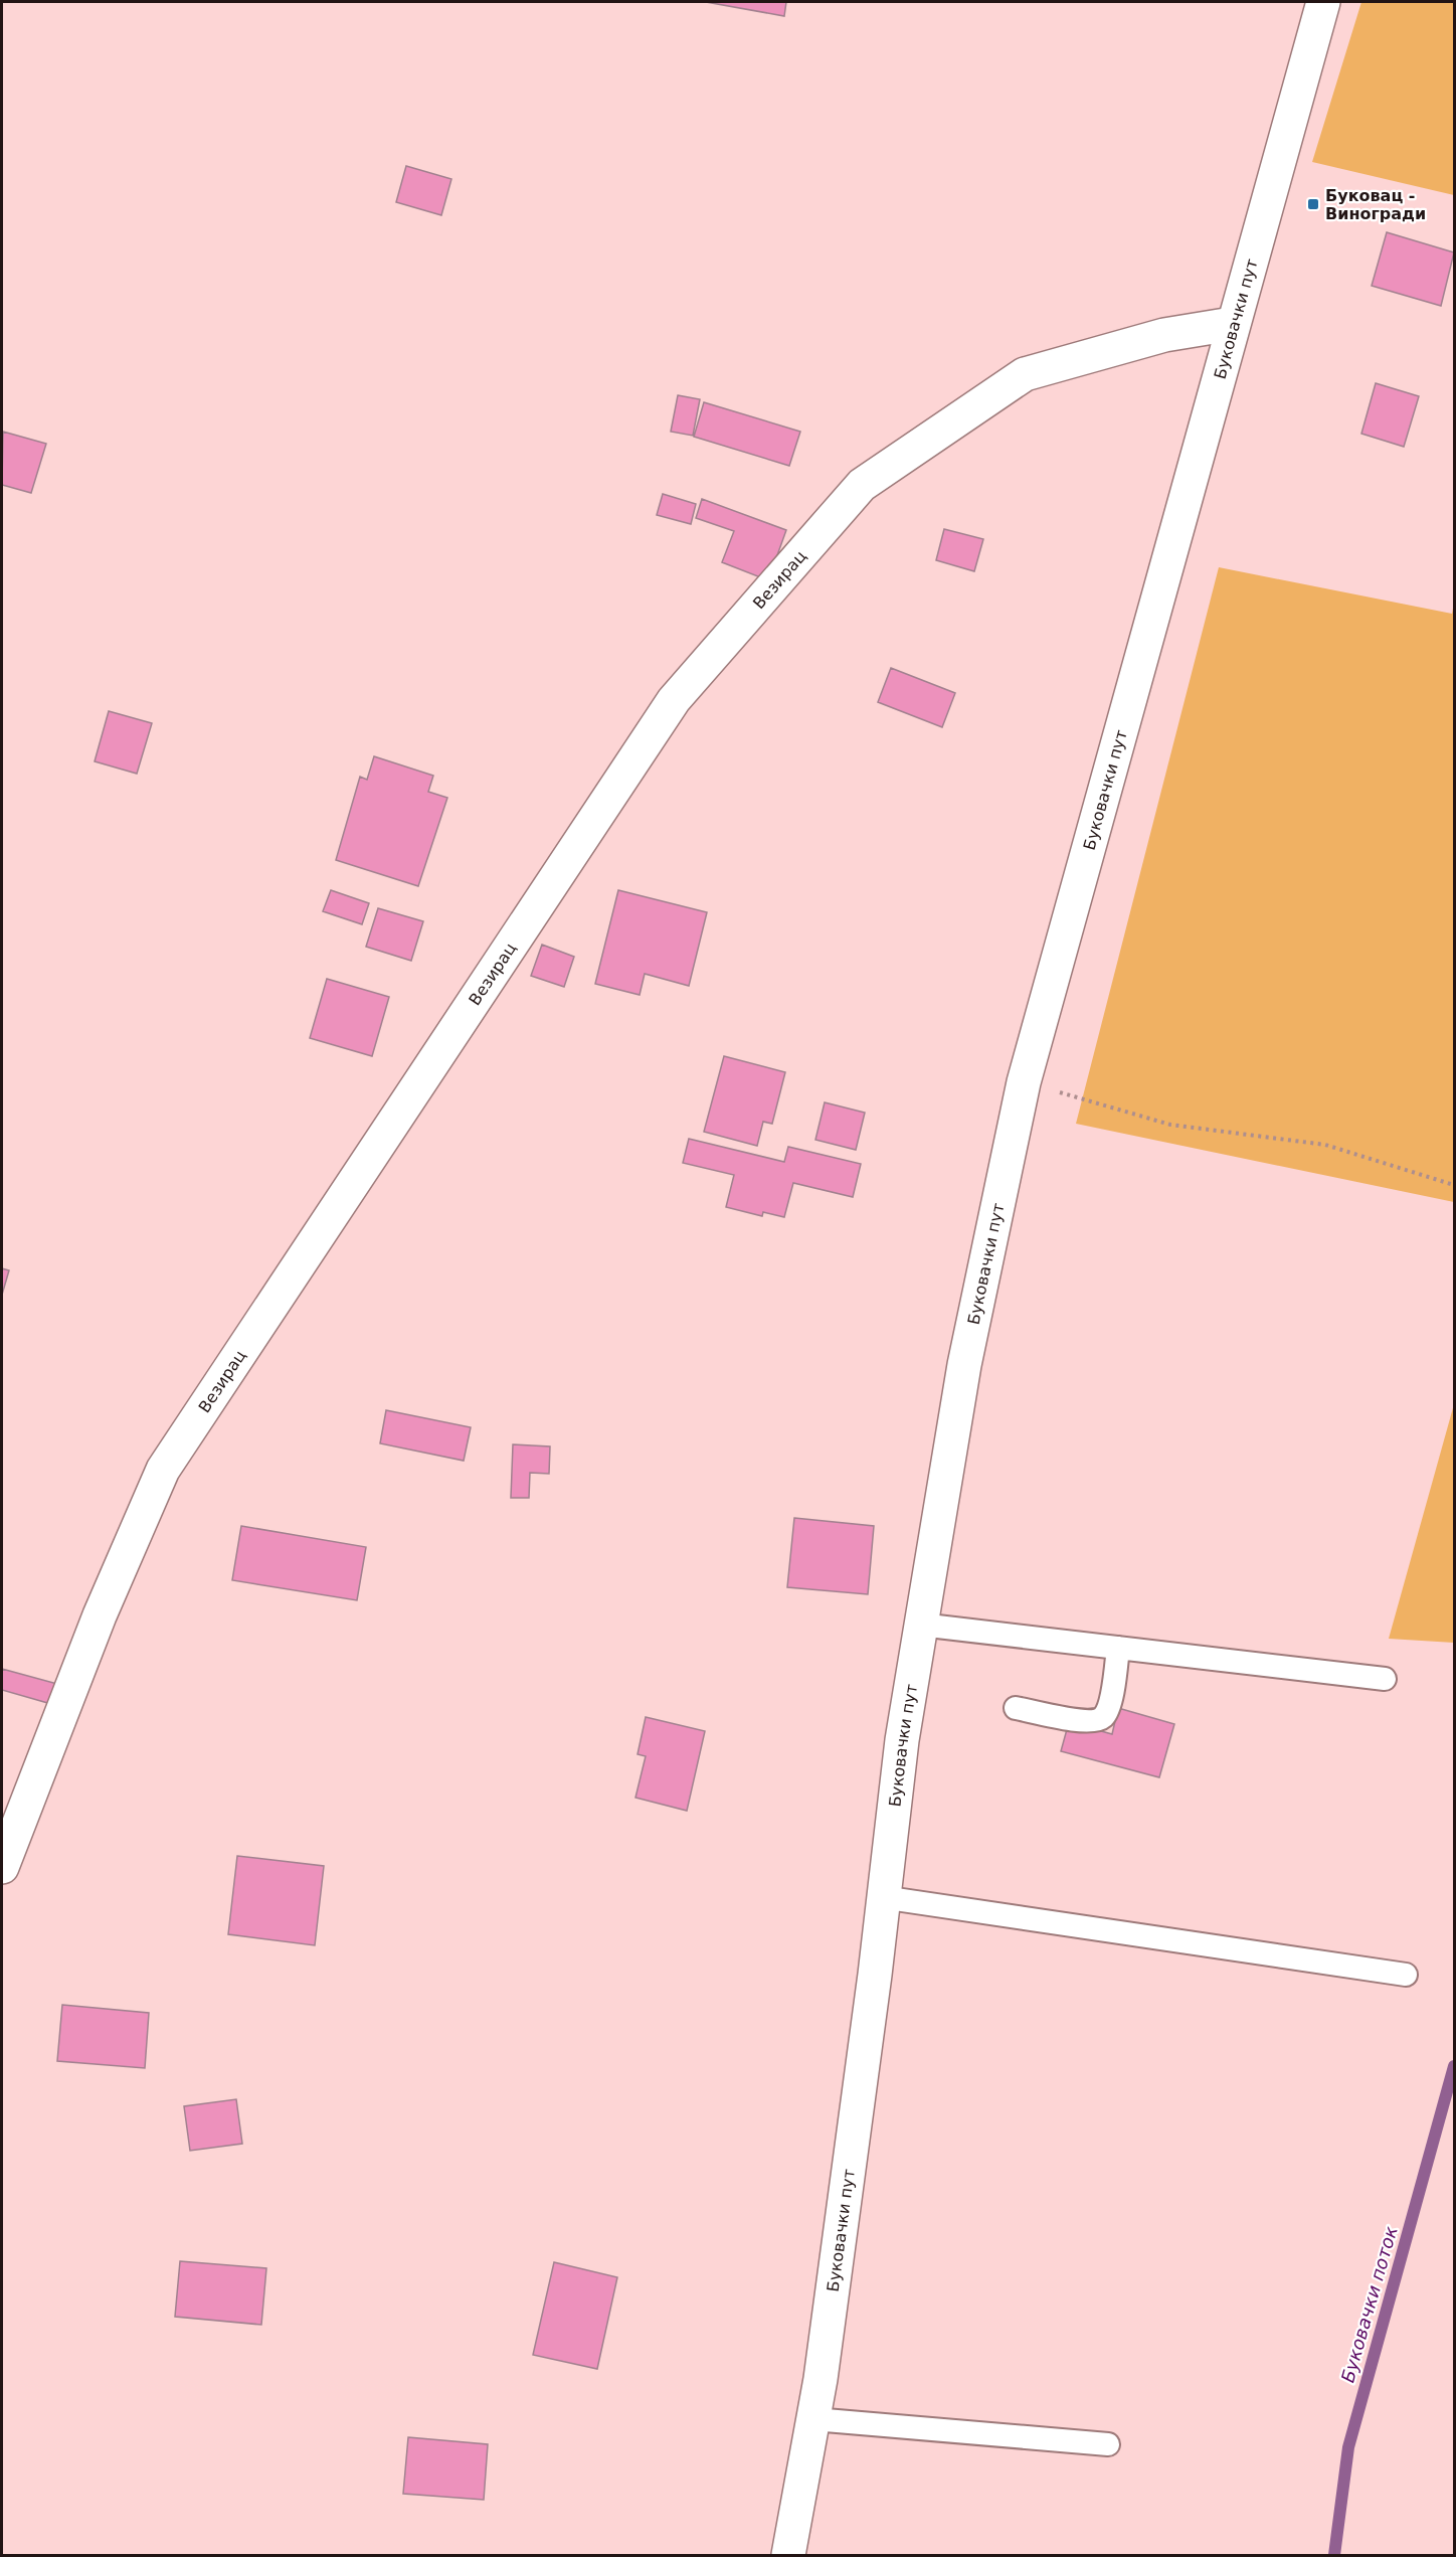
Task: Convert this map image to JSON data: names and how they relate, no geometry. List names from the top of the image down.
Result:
{
  "streets": {
    "street": ["Буковачки пут", "Везирац"]
  },
  "crossings": [
    ["Буковачки пут", "Везирац"]
  ],
  "water": ["Буковачки поток"],
  "places": {
    "transit": ["Буковац - Виногради"]
  }
}
